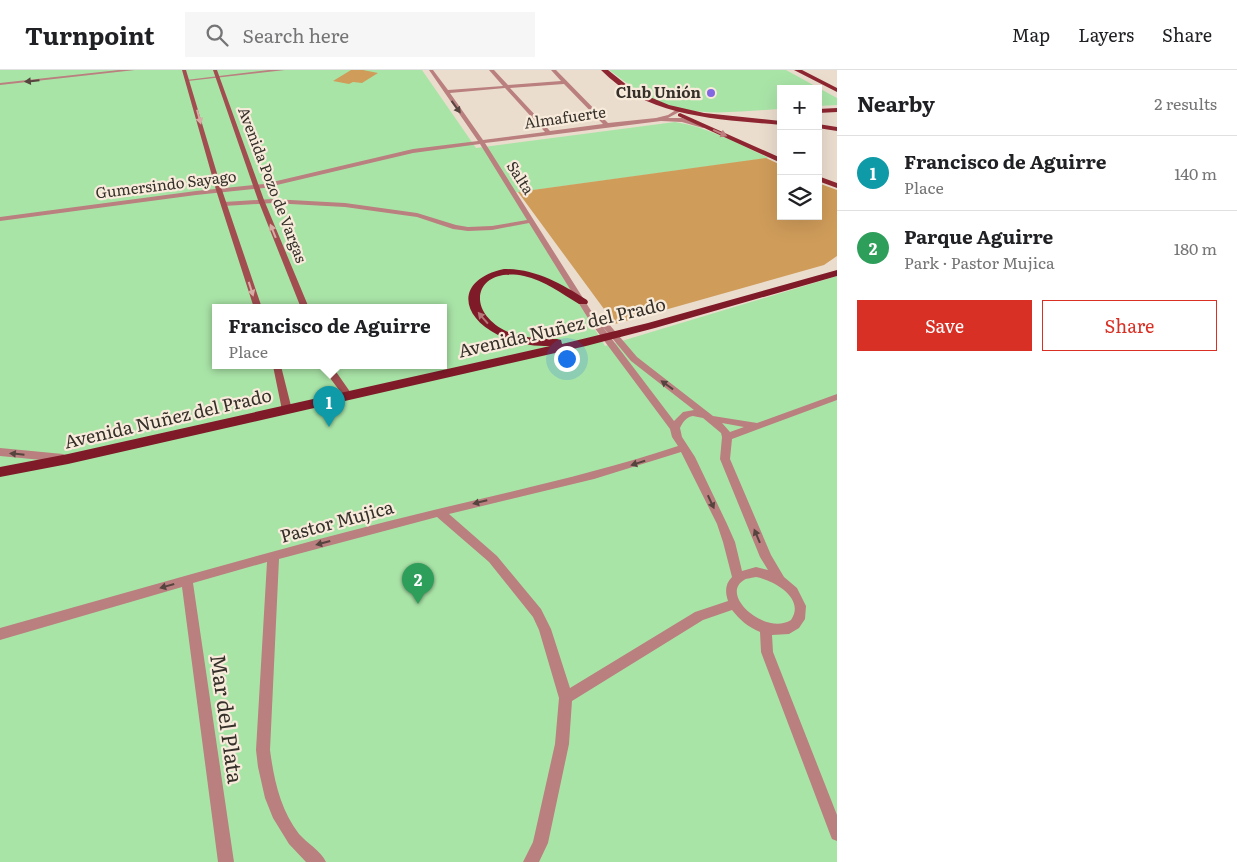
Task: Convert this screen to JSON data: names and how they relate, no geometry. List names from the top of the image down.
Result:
{
  "streets": {
    "highway": ["Avenida Nuñez del Prado"],
    "main road": ["Avenida Pozo de Vargas"],
    "street": [
      "Almafuerte",
      "Salta",
      "Gumersindo Sayago",
      "Pastor Mujica",
      "Mar del Plata"
    ]
  },
  "crossings": [
    ["Almafuerte", "Salta"],
    ["Almafuerte", "Gumersindo Sayago"],
    ["Salta", "Gumersindo Sayago"],
    ["Gumersindo Sayago", "Avenida Pozo de Vargas"],
    ["Pastor Mujica", "Mar del Plata"]
  ],
  "one_way": ["Pastor Mujica"],
  "places": ["Club Unión"],
  "page": {
    "header": "Turnpoint",
    "search": "Search here",
    "nav": ["Map", "Layers", "Share"],
    "heading": ["Nearby", "2 results"],
    "map_buttons": ["+", "−"],
    "list": [
      {
        "mark": "1",
        "name": "Francisco de Aguirre",
        "note": "Place",
        "value": "140 m"
      },
      {
        "mark": "2",
        "name": "Parque Aguirre",
        "note": "Park · Pastor Mujica",
        "value": "180 m"
      }
    ],
    "buttons": ["Save", "Share"],
    "popup": ["Francisco de Aguirre", "Place"],
    "pins": ["1", "2"]
  }
}
